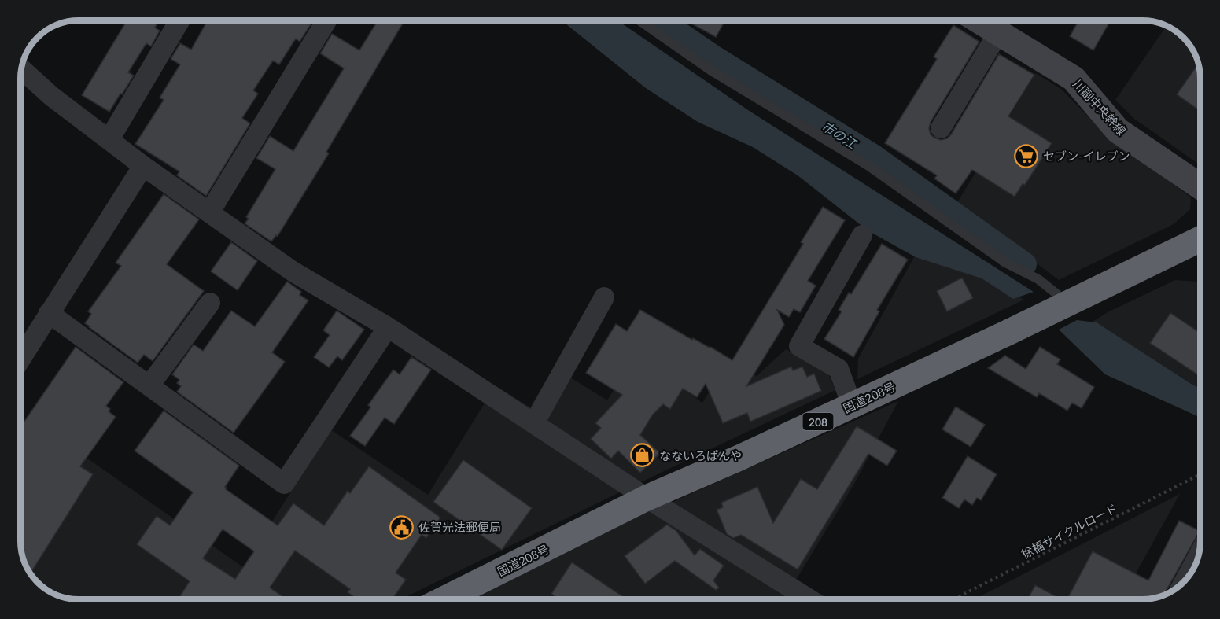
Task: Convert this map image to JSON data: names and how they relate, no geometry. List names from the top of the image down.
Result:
{
  "streets": {
    "highway": ["国道208号", "208"],
    "street": ["川副中央幹線"],
    "path": ["徐福サイクルロード"]
  },
  "water": ["市の江"],
  "places": {
    "supermarket": ["セブン-イレブン"],
    "shop": ["なないろぱんや"],
    "public building": ["佐賀光法郵便局"]
  }
}
